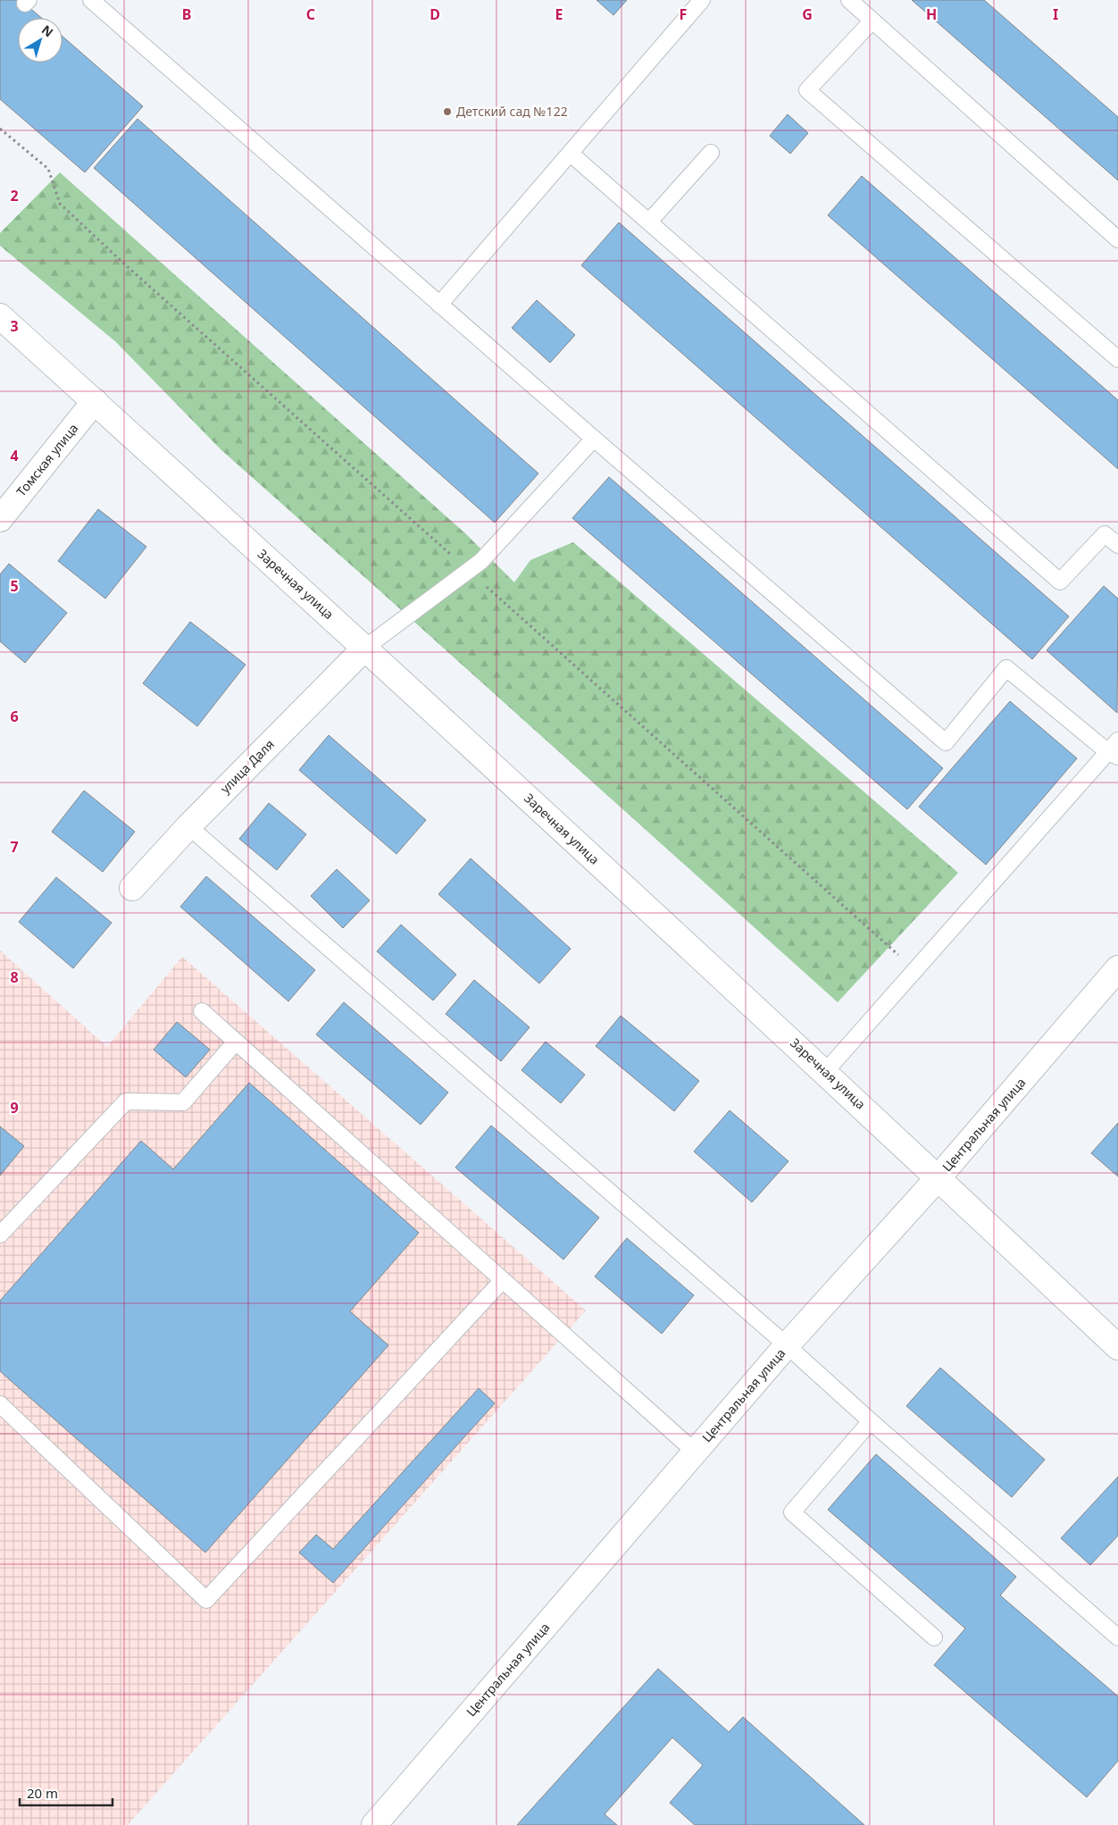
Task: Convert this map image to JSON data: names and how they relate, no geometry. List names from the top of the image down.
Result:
{
  "streets": {
    "street": [
      "Томская улица",
      "Заречная улица",
      "улица Даля",
      "Центральная улица"
    ]
  },
  "crossings": [
    ["Томская улица", "Заречная улица"],
    ["Заречная улица", "улица Даля"],
    ["Заречная улица", "Центральная улица"]
  ],
  "places": ["Детский сад №122"],
  "scale_bar": "20 m",
  "north": "top right",
  "grid": {
    "columns": [
      "B",
      "C",
      "D",
      "E",
      "F",
      "G",
      "H",
      "I"
    ],
    "rows": [
      "2",
      "3",
      "4",
      "5",
      "6",
      "7",
      "8",
      "9"
    ]
  }
}
